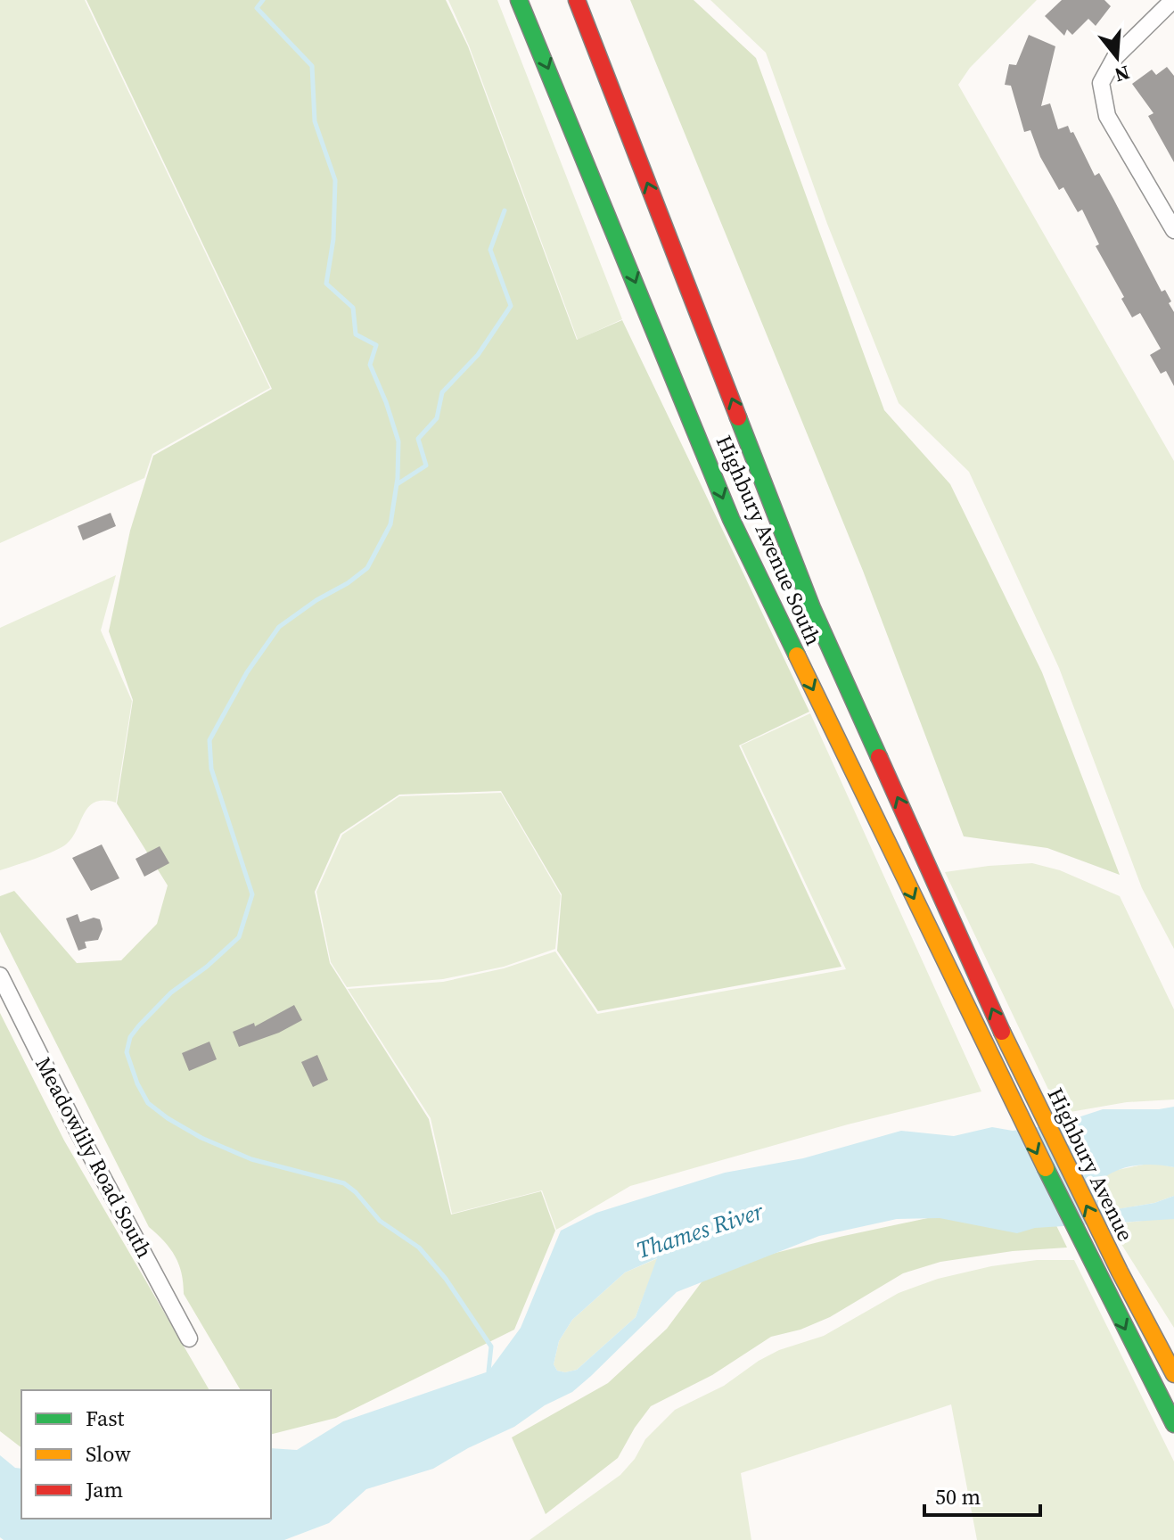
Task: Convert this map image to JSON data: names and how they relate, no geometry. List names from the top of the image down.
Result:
{
  "streets": {
    "highway": ["Highbury Avenue South", "Highbury Avenue"],
    "street": ["Meadowlily Road South"]
  },
  "crossings": [
    ["Highbury Avenue South", "Highbury Avenue"]
  ],
  "water": ["Thames River"],
  "legend": ["Fast", "Slow", "Jam"],
  "scale_bar": "50 m",
  "north": "bottom"
}
